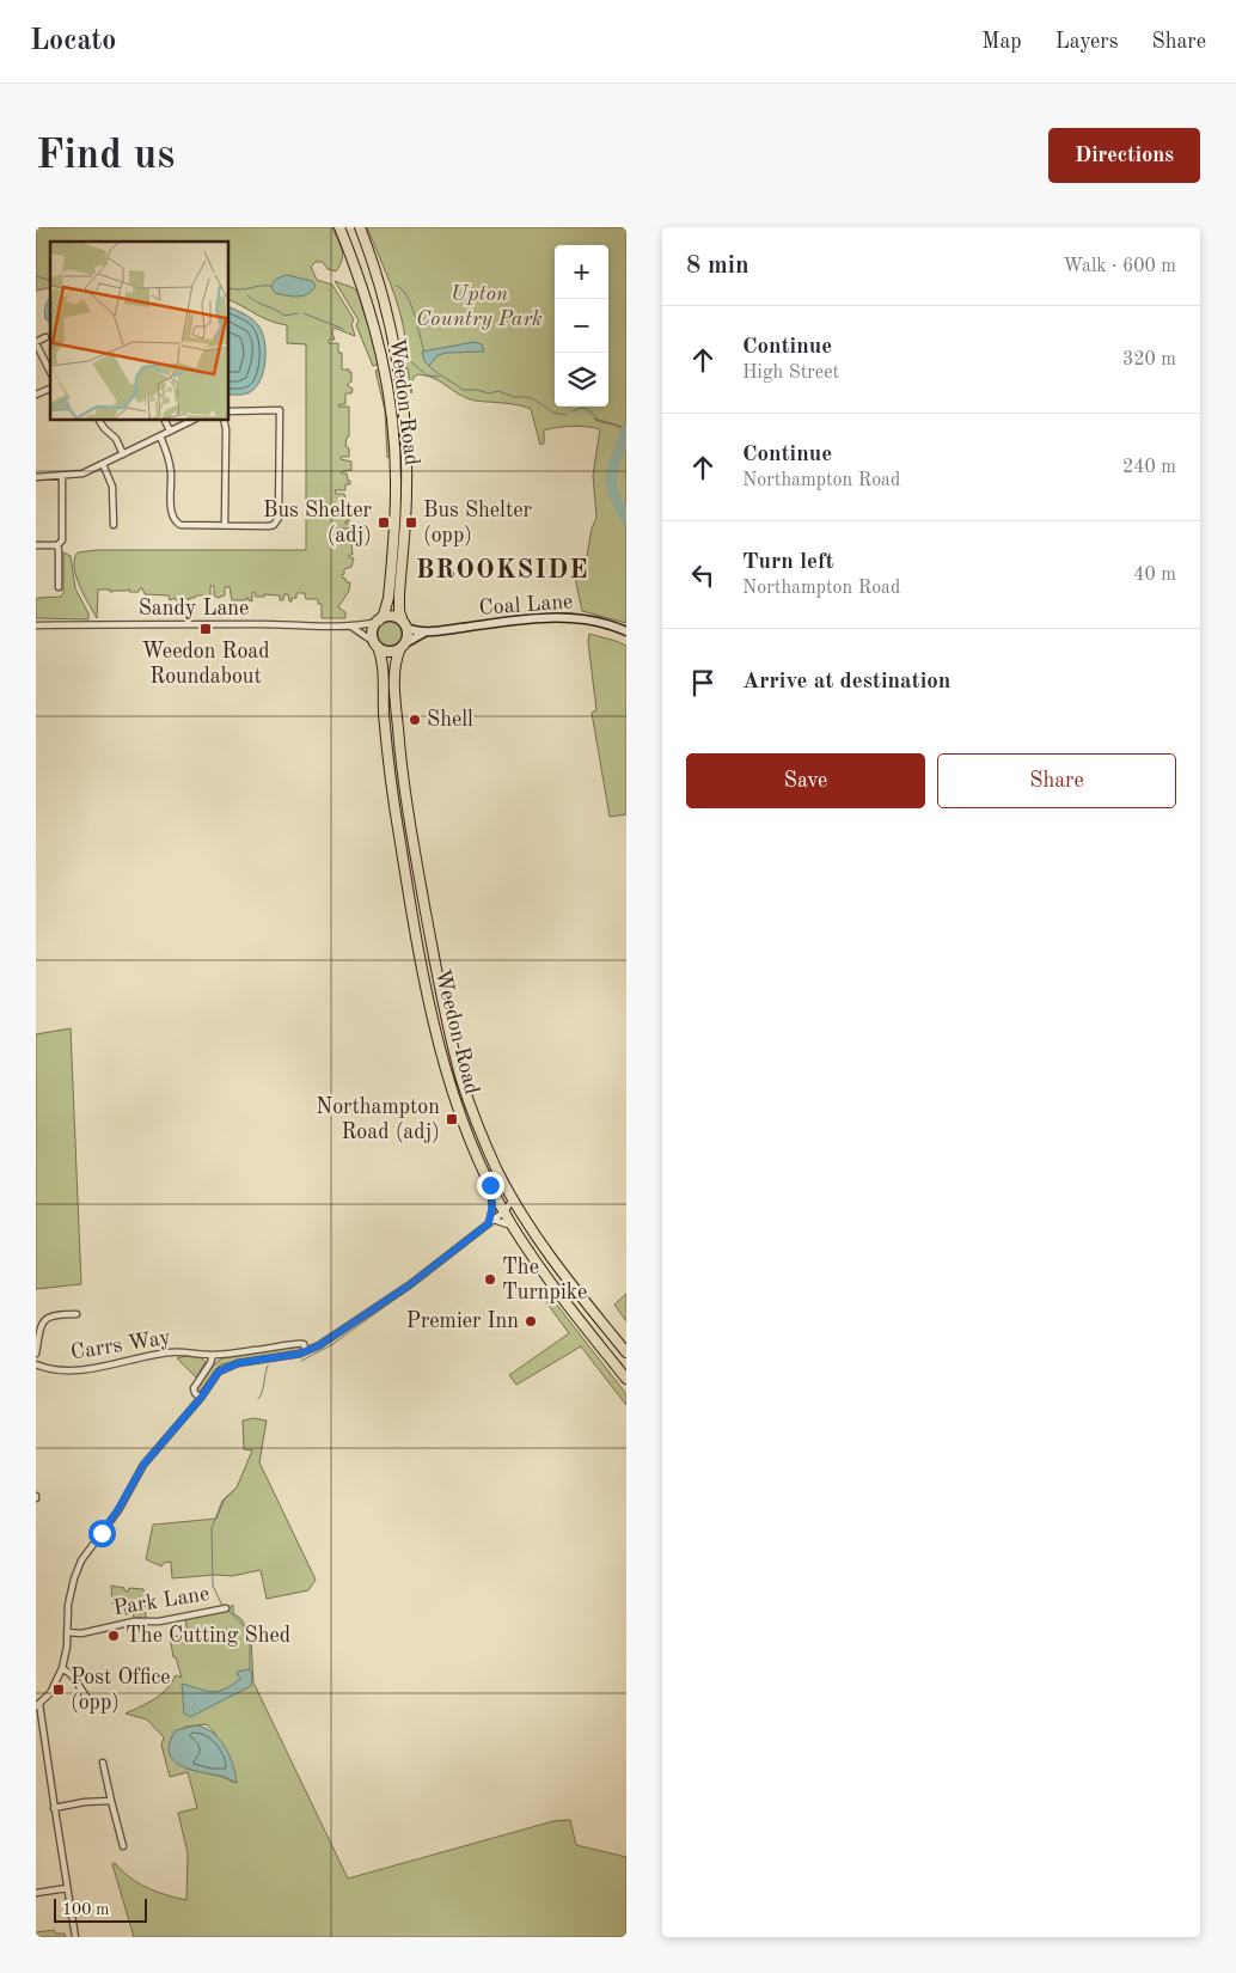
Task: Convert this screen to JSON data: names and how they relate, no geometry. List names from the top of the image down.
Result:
{
  "streets": {
    "highway": ["Weedon Road"],
    "street": [
      "Coal Lane",
      "Sandy Lane",
      "Carrs Way",
      "Park Lane"
    ]
  },
  "crossings": [
    ["Weedon Road", "Coal Lane"]
  ],
  "districts": ["BROOKSIDE"],
  "parks": ["Upton Country Park"],
  "places": {
    "transit": [
      "Bus Shelter (adj)",
      "Bus Shelter (opp)",
      "Weedon Road Roundabout",
      "Northampton Road (adj)",
      "Post Office (opp)"
    ],
    "other": [
      "Shell",
      "The Turnpike",
      "Premier Inn",
      "The Cutting Shed"
    ]
  },
  "scale_bar": "100 m",
  "page": {
    "header": "Locato",
    "nav": ["Map", "Layers", "Share"],
    "buttons": [
      "Directions",
      ["Save", "Share"]
    ],
    "title": "Find us",
    "heading": ["8 min", "Walk · 600 m"],
    "map_buttons": ["+", "−"],
    "list": [
      ["Continue", "High Street", "320 m"],
      ["Continue", "Northampton Road", "240 m"],
      ["Turn left", "Northampton Road", "40 m"],
      "Arrive at destination"
    ],
    "scale": "100 m"
  }
}
